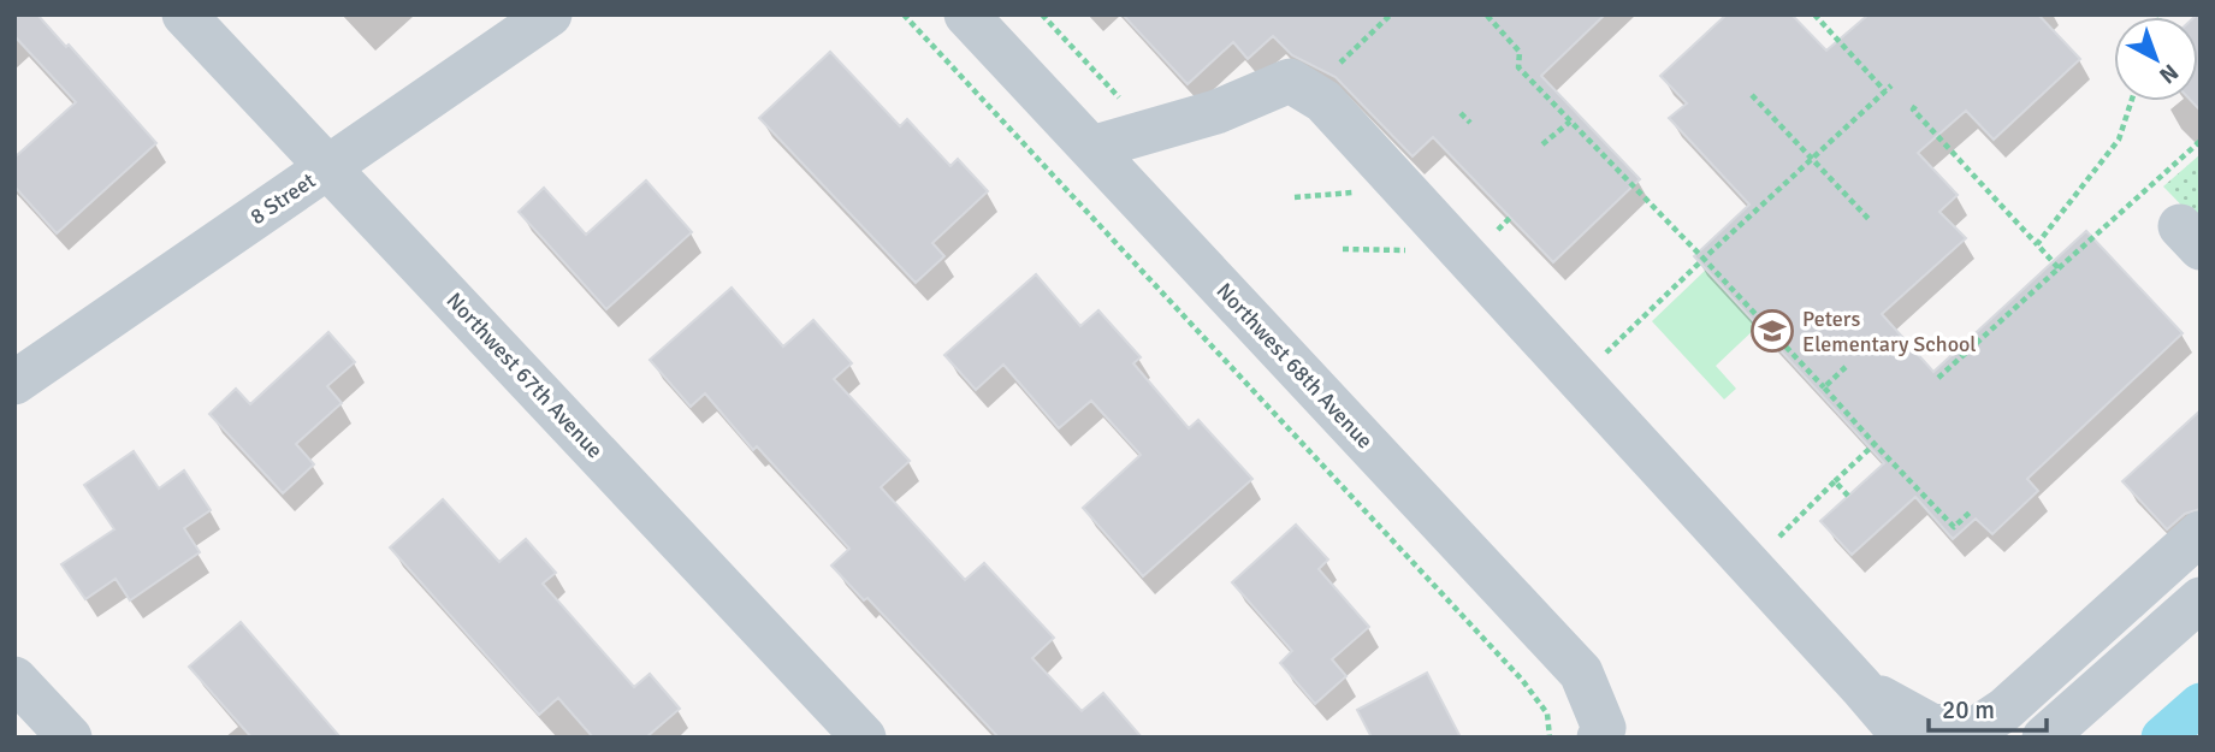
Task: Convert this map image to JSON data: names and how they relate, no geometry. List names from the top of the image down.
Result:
{
  "streets": {
    "street": ["8 Street", "Northwest 68th Avenue", "Northwest 67th Avenue"]
  },
  "crossings": [
    ["8 Street", "Northwest 67th Avenue"]
  ],
  "places": {
    "school or university": ["Peters Elementary School"]
  },
  "scale_bar": "20 m",
  "north": "bottom right"
}
